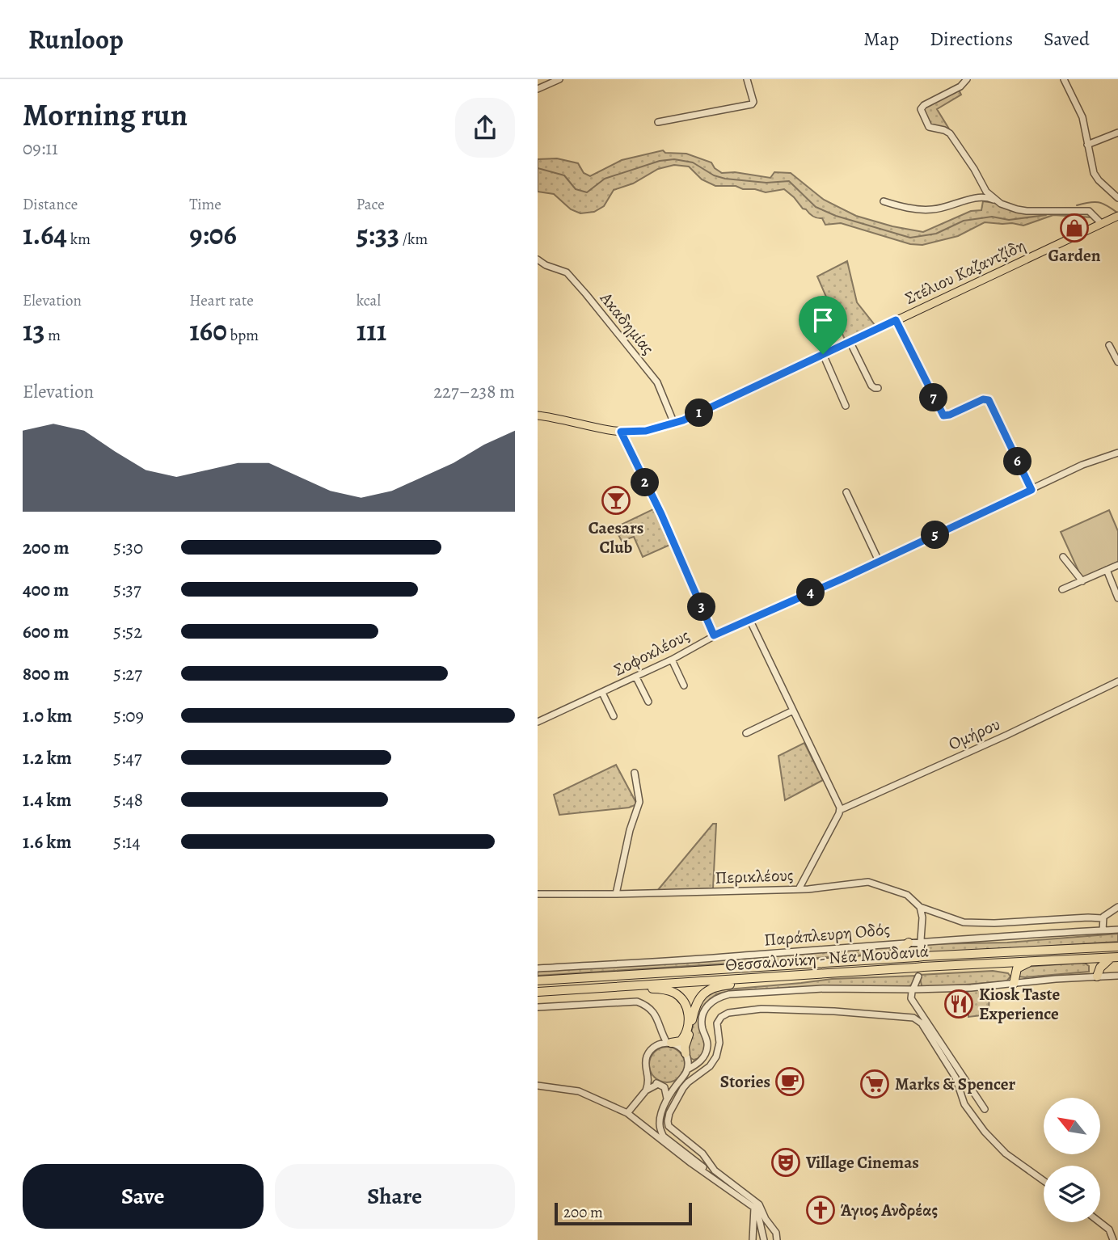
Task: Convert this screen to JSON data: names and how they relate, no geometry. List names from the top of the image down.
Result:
{
  "streets": {
    "highway": ["Θεσσαλονίκη - Νέα Μουδανιά"],
    "main road": ["Στέλιου Καζαντζίδη"],
    "street": [
      "Ακαδημίας",
      "Σοφοκλέους",
      "Ομήρου",
      "Περικλέους",
      "Παράπλευρη Οδός"
    ]
  },
  "crossings": [
    ["Στέλιου Καζαντζίδη", "Ακαδημίας"]
  ],
  "places": {
    "shop": ["Garden"],
    "bar": ["Caesars Club"],
    "restaurant": ["Kiosk Taste Experience"],
    "cafe": ["Stories"],
    "supermarket": ["Marks & Spencer"],
    "theatre": ["Village Cinemas"],
    "church": ["Άγιος Ανδρέας"]
  },
  "scale_bar": "200 m",
  "north": "top left",
  "page": {
    "header": "Runloop",
    "nav": ["Map", "Directions", "Saved"],
    "heading": ["Morning run", "09:11"],
    "stats": [
      ["Distance", "1.64 km"],
      ["Time", "9:06"],
      ["Pace", "5:33 /km"],
      ["Elevation", "13 m"],
      ["Heart rate", "160 bpm"],
      ["kcal", "111"]
    ],
    "chart": ["Elevation", "227–238 m"],
    "pins": [
      "7",
      "1",
      "6",
      "2",
      "5",
      "4",
      "3"
    ],
    "list": [
      {
        "name": "200 m",
        "note": "5:30"
      },
      {
        "name": "400 m",
        "note": "5:37"
      },
      {
        "name": "600 m",
        "note": "5:52"
      },
      {
        "name": "800 m",
        "note": "5:27"
      },
      {
        "name": "1.0 km",
        "note": "5:09"
      },
      {
        "name": "1.2 km",
        "note": "5:47"
      },
      {
        "name": "1.4 km",
        "note": "5:48"
      },
      {
        "name": "1.6 km",
        "note": "5:14"
      }
    ],
    "buttons": ["Save", "Share"],
    "scale": "200 m"
  }
}
